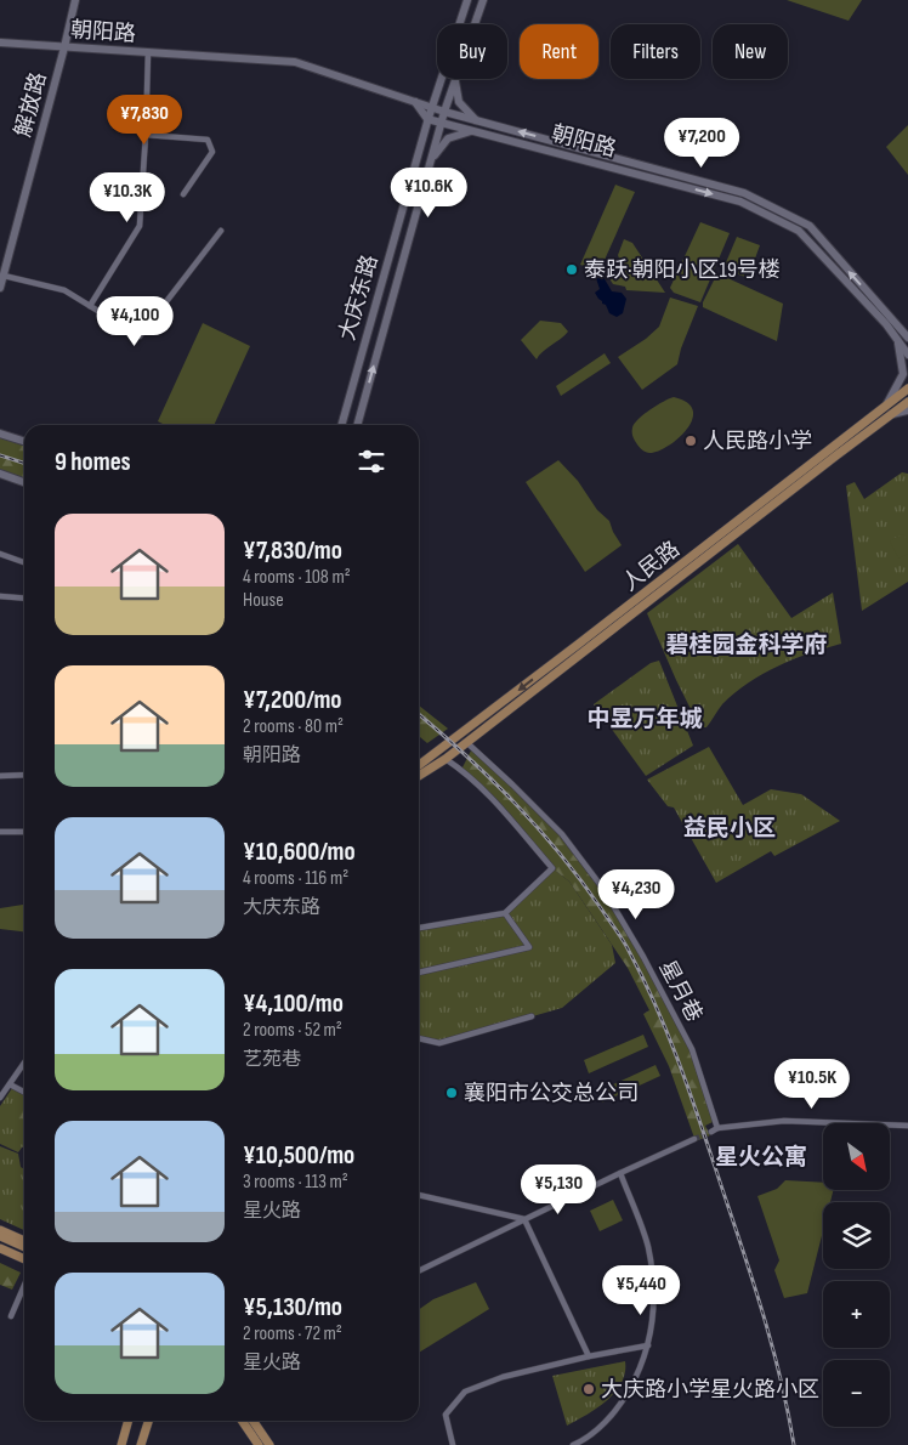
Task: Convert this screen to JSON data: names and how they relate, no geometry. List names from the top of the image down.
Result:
{
  "streets": {
    "main road": [
      "朝阳路",
      "解放路",
      "大庆东路",
      "人民路"
    ],
    "street": ["星月巷"]
  },
  "crossings": [
    ["朝阳路", "解放路"],
    ["朝阳路", "大庆东路"],
    ["人民路", "星月巷"]
  ],
  "districts": [
    "碧桂园金科学府",
    "中昱万年城",
    "益民小区",
    "星火公寓"
  ],
  "places": [
    "泰跃·朝阳小区19号楼",
    "人民路小学",
    "襄阳市公交总公司",
    "大庆路小学星火路小区"
  ],
  "north": "bottom right",
  "page": {
    "chip": [
      "Buy",
      "Rent",
      "Filters",
      "New"
    ],
    "price": [
      "¥7,830",
      "¥7,200",
      "¥10.6K",
      "¥10.3K",
      "¥4,100",
      "¥4,230",
      "¥10.5K",
      "¥5,130",
      "¥5,440"
    ],
    "heading": "9 homes",
    "list": [
      {
        "name": "¥7,830/mo",
        "note": "4 rooms · 108 m² · House"
      },
      {
        "name": "¥7,200/mo",
        "note": "2 rooms · 80 m² · 朝阳路"
      },
      {
        "name": "¥10,600/mo",
        "note": "4 rooms · 116 m² · 大庆东路"
      },
      {
        "name": "¥4,100/mo",
        "note": "2 rooms · 52 m² · 艺苑巷"
      },
      {
        "name": "¥10,500/mo",
        "note": "3 rooms · 113 m² · 星火路"
      },
      {
        "name": "¥5,130/mo",
        "note": "2 rooms · 72 m² · 星火路"
      }
    ],
    "map_buttons": ["+", "−"]
  }
}
